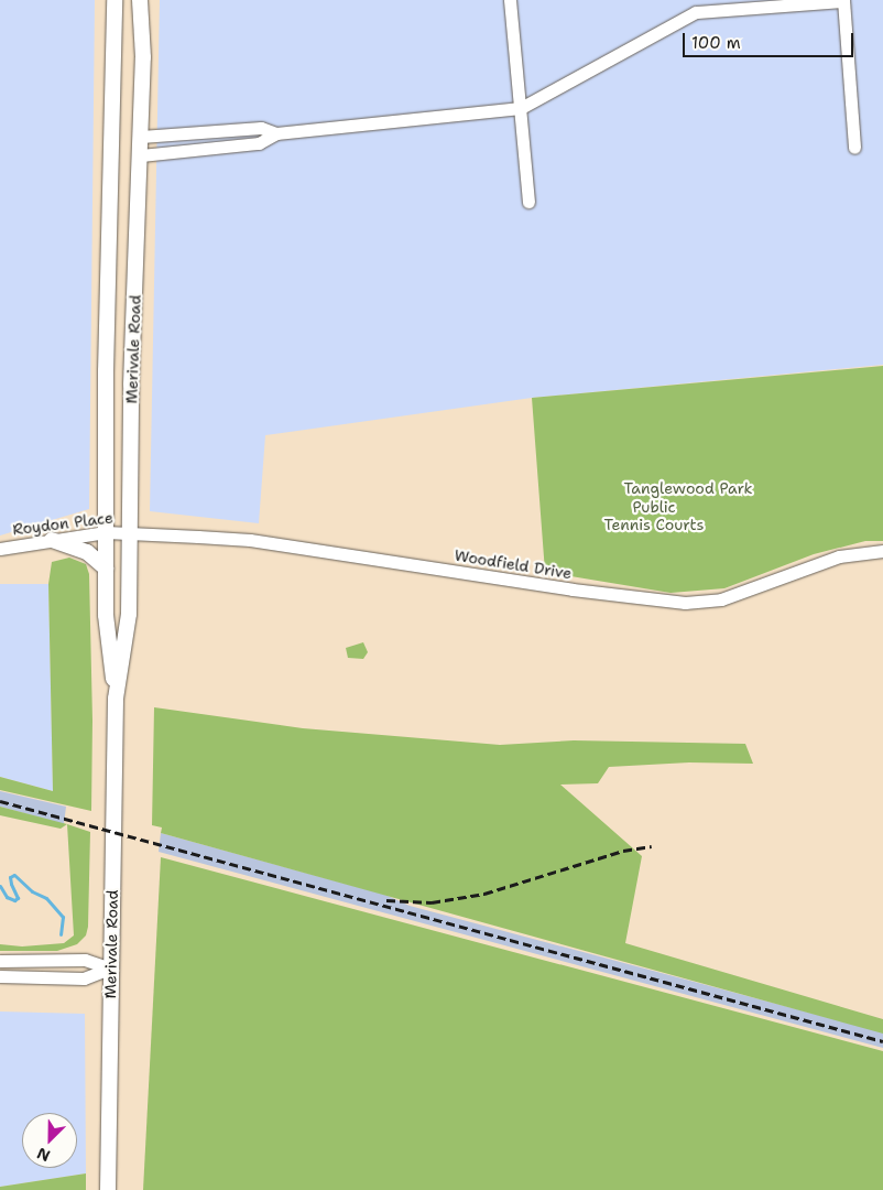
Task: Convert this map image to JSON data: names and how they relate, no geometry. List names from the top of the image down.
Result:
{
  "streets": {
    "main road": ["Merivale Road"],
    "street": ["Roydon Place", "Woodfield Drive"]
  },
  "crossings": [
    ["Merivale Road", "Roydon Place"],
    ["Merivale Road", "Woodfield Drive"],
    ["Roydon Place", "Woodfield Drive"]
  ],
  "parks": ["Tanglewood Park", "Public Tennis Courts"],
  "scale_bar": "100 m",
  "north": "bottom left"
}
